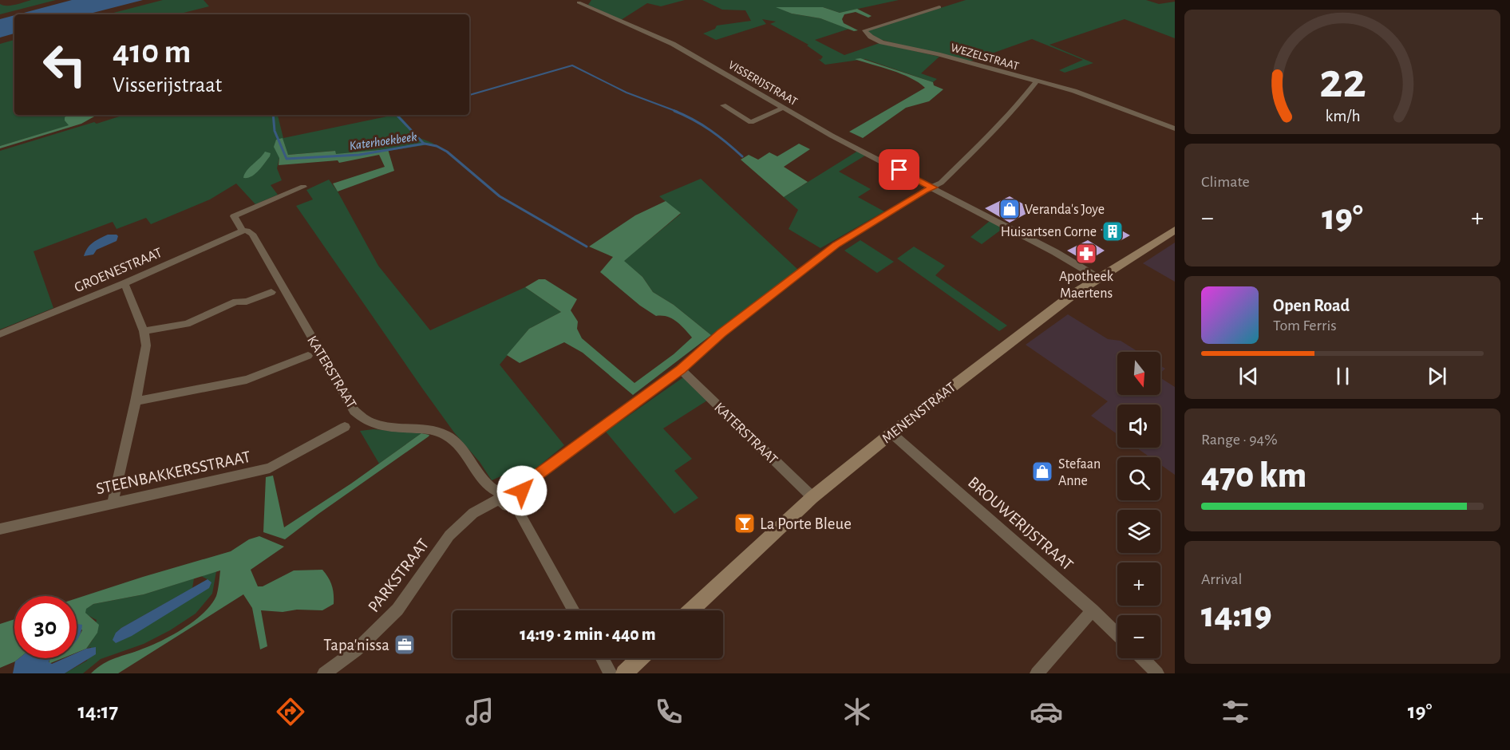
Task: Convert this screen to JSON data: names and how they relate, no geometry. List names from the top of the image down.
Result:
{
  "streets": {
    "main road": ["MENENSTRAAT"],
    "street": [
      "WEZELSTRAAT",
      "VISSERIJSTRAAT",
      "GROENESTRAAT",
      "KATERSTRAAT",
      "STEENBAKKERSSTRAAT",
      "BROUWERIJSTRAAT",
      "PARKSTRAAT"
    ]
  },
  "crossings": [
    ["VISSERIJSTRAAT", "MENENSTRAAT"],
    ["GROENESTRAAT", "KATERSTRAAT"],
    ["KATERSTRAAT", "MENENSTRAAT"],
    ["KATERSTRAAT", "PARKSTRAAT"],
    ["MENENSTRAAT", "BROUWERIJSTRAAT"]
  ],
  "water": ["Katerhoekbeek"],
  "places": {
    "shop": ["Veranda's Joye", "Stefaan Anne"],
    "building": ["Huisartsen Corne"],
    "pharmacy": ["Apotheek Maertens"],
    "bar": ["La Porte Bleue"],
    "office": ["Tapa'nissa"]
  },
  "north": "bottom",
  "page": {
    "turn": ["410 m", "Visserijstraat"],
    "tile": [
      "Climate",
      ["Range · 94%", "470 km"],
      ["Arrival", "14:19"]
    ],
    "heat": ["−", "19°", "+"],
    "song": ["Open Road", "Tom Ferris"],
    "map_buttons": ["+", "−"],
    "limit": "30",
    "trip": "14:19 · 2 min · 440 m",
    "tabs": ["14:17", "19°"],
    "gauge": ["22", "km/h"]
  }
}
